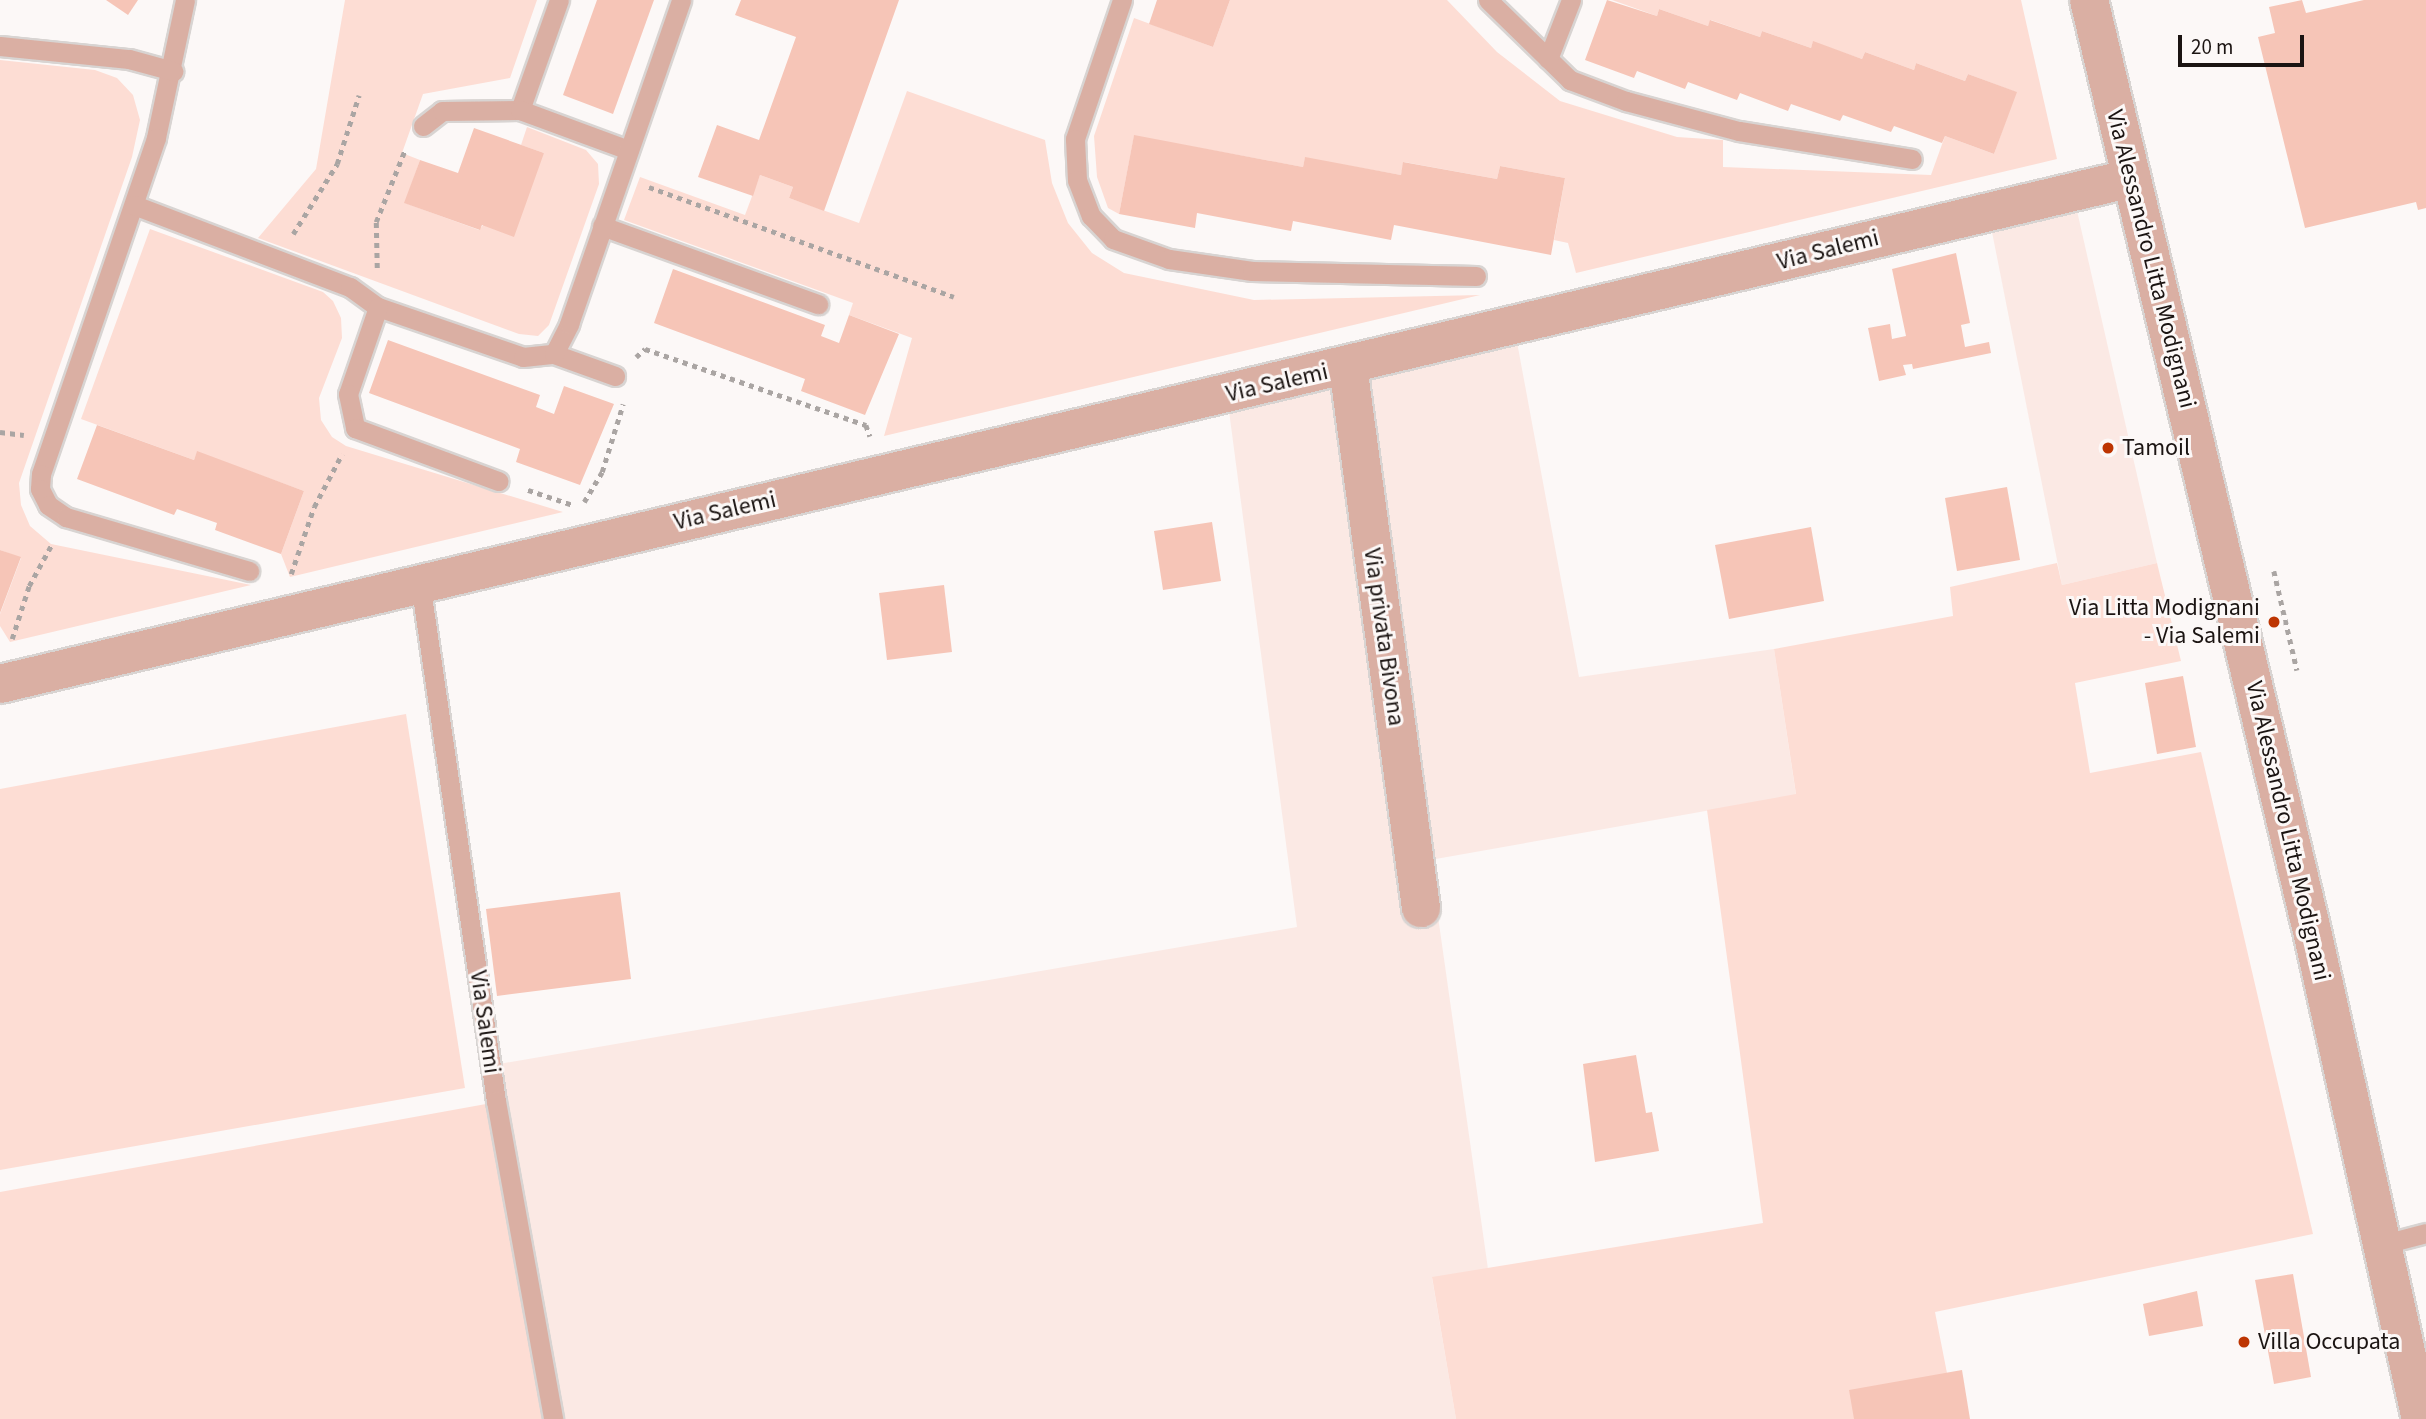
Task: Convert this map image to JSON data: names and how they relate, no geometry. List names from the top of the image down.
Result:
{
  "streets": {
    "street": ["Via Salemi", "Via Alessandro Litta Modignani", "Via privata Bivona"]
  },
  "crossings": [
    ["Via Salemi", "Via Alessandro Litta Modignani"],
    ["Via Salemi", "Via privata Bivona"]
  ],
  "places": ["Tamoil", "Via Litta Modignani - Via Salemi", "Villa Occupata"],
  "scale_bar": "20 m"
}
